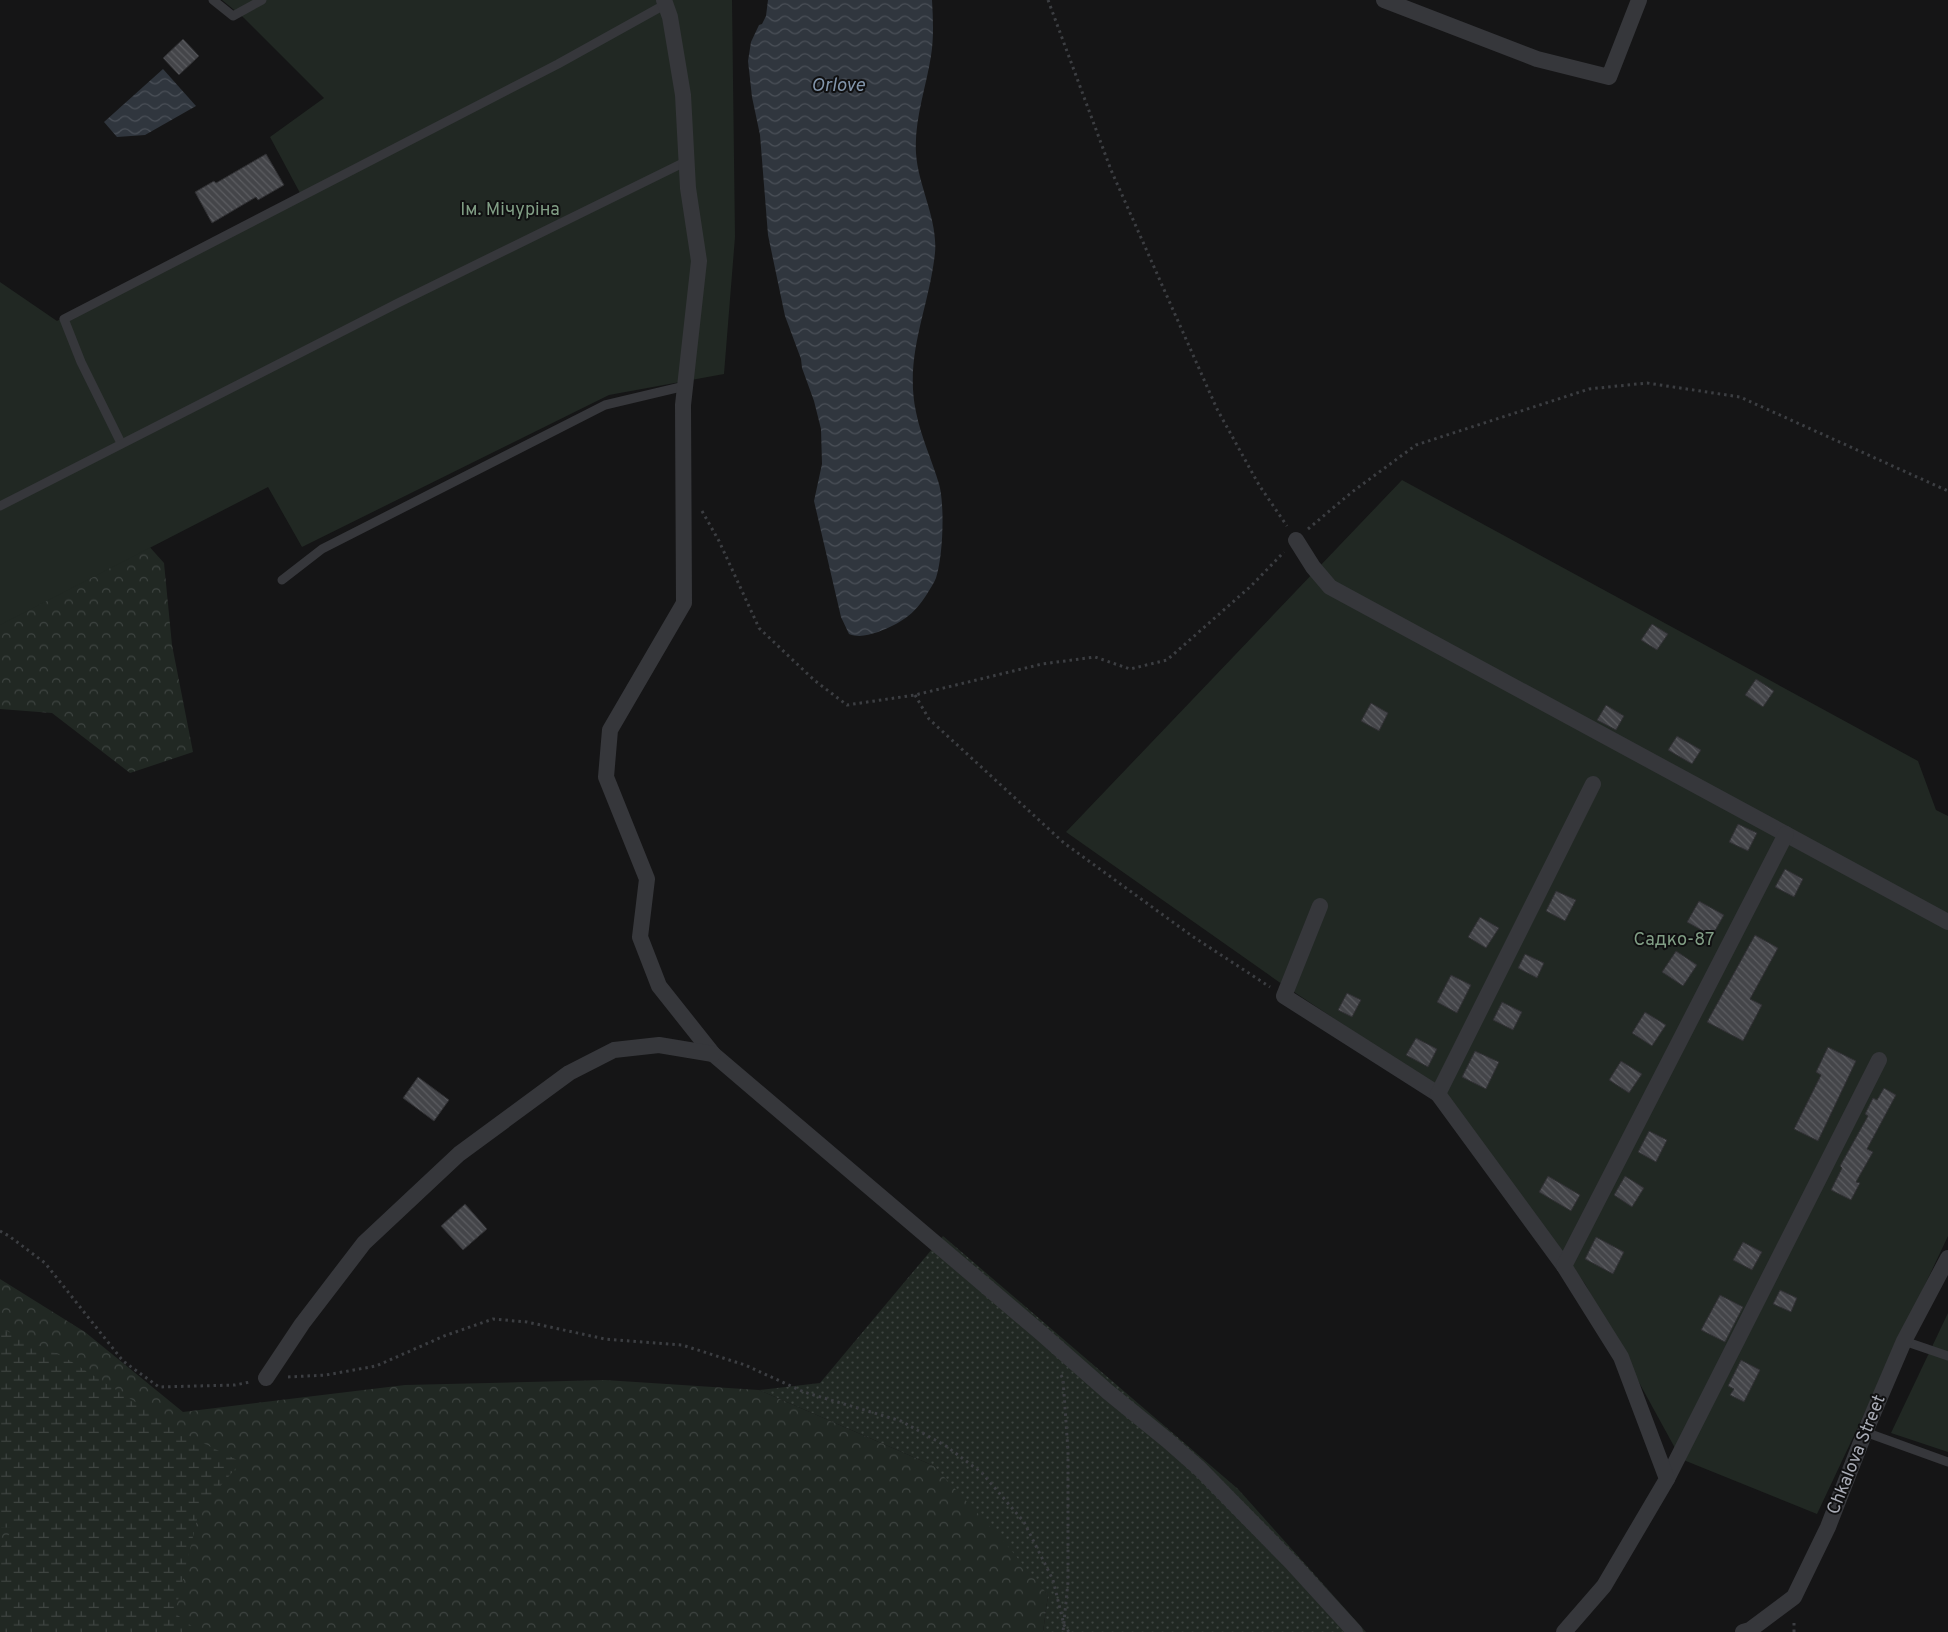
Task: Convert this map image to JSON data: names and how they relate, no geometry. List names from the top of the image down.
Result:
{
  "streets": {
    "street": ["Chkalova Street"]
  },
  "water": ["Orlove"],
  "parks": ["Ім. Мічуріна", "Садко-87"]
}
